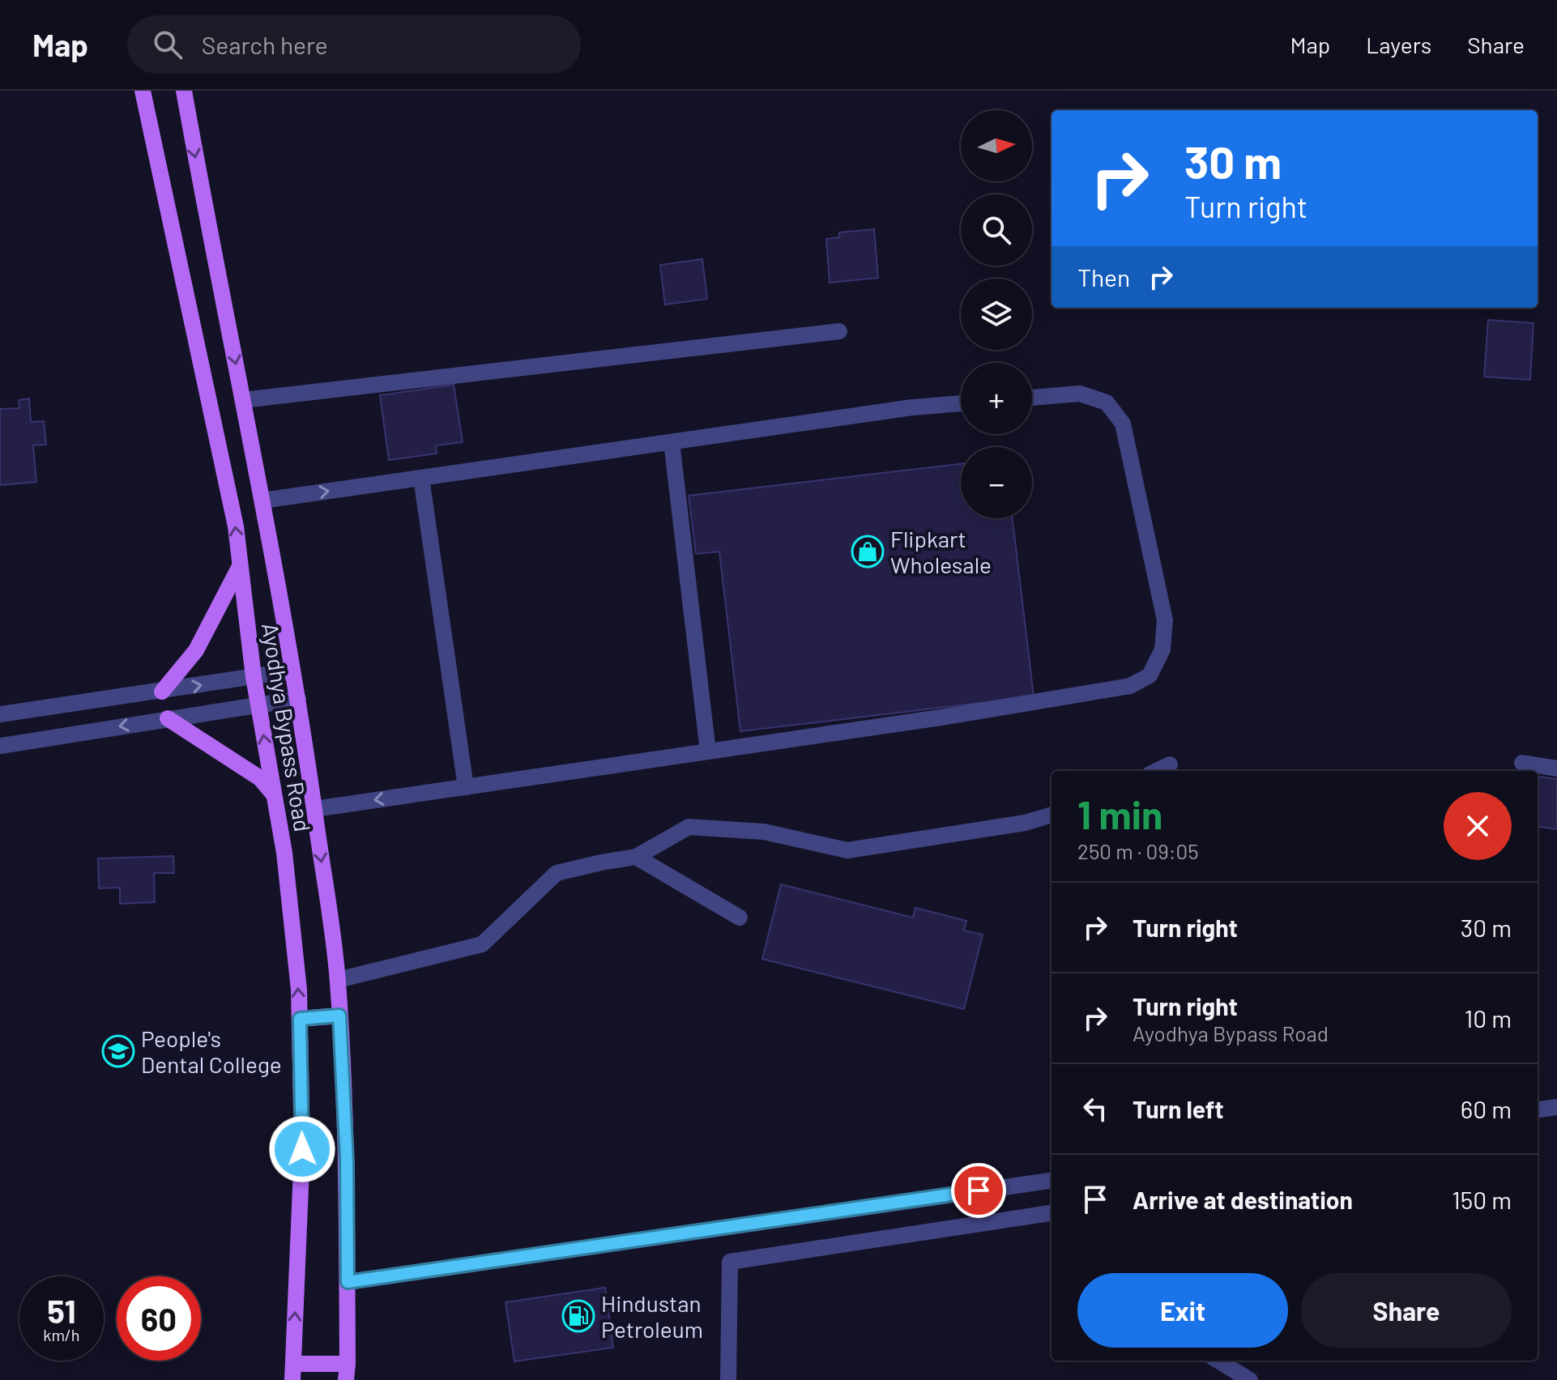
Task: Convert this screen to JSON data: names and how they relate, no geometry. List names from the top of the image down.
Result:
{
  "streets": {
    "main road": ["Ayodhya Bypass Road"]
  },
  "places": {
    "shop": ["Flipkart Wholesale"],
    "school or university": ["People's Dental College"],
    "fuel station": ["Hindustan Petroleum"]
  },
  "north": "right",
  "page": {
    "header": "Map",
    "search": "Search here",
    "nav": ["Map", "Layers", "Share"],
    "map_buttons": ["+", "−"],
    "turn": ["30 m", "Turn right"],
    "then": "Then",
    "heading": ["1 min", "250 m · 09:05"],
    "list": [
      {
        "name": "Turn right",
        "value": "30 m"
      },
      {
        "name": "Turn right",
        "note": "Ayodhya Bypass Road",
        "value": "10 m"
      },
      {
        "name": "Turn left",
        "value": "60 m"
      },
      {
        "name": "Arrive at destination",
        "value": "150 m"
      }
    ],
    "buttons": ["Exit", "Share"],
    "speed": "51 km/h",
    "limit": "60"
  }
}
